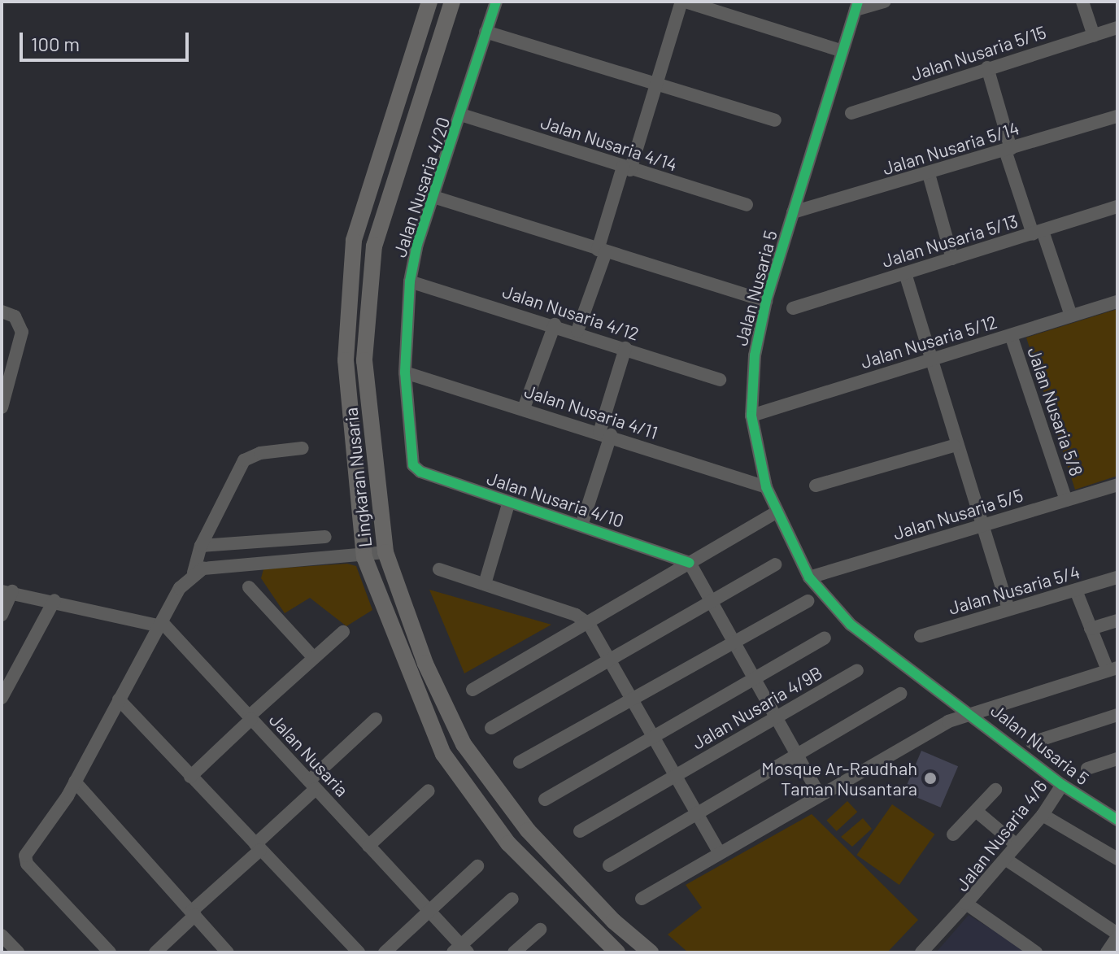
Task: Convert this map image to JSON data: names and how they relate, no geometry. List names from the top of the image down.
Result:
{
  "streets": {
    "main road": ["Lingkaran Nusaria"],
    "street": [
      "Jalan Nusaria 5/15",
      "Jalan Nusaria 4/14",
      "Jalan Nusaria 5/14",
      "Jalan Nusaria 4/20",
      "Jalan Nusaria 5/13",
      "Jalan Nusaria 5",
      "Jalan Nusaria 4/12",
      "Jalan Nusaria 5/12",
      "Jalan Nusaria 4/11",
      "Jalan Nusaria 5/8",
      "Jalan Nusaria 4/10",
      "Jalan Nusaria 5/5",
      "Jalan Nusaria 5/4",
      "Jalan Nusaria 4/9B",
      "Jalan Nusaria",
      "Jalan Nusaria 4/6"
    ]
  },
  "crossings": [
    ["Jalan Nusaria 4/14", "Jalan Nusaria 4/20"],
    ["Jalan Nusaria 5/14", "Jalan Nusaria 5"],
    ["Jalan Nusaria 4/20", "Jalan Nusaria 4/12"],
    ["Jalan Nusaria 4/20", "Jalan Nusaria 4/11"],
    ["Jalan Nusaria 4/20", "Jalan Nusaria 4/10"],
    ["Jalan Nusaria 5", "Jalan Nusaria 5/12"],
    ["Jalan Nusaria 5", "Jalan Nusaria 4/11"],
    ["Jalan Nusaria 5", "Jalan Nusaria 5/5"],
    ["Jalan Nusaria 5", "Jalan Nusaria 4/6"],
    ["Jalan Nusaria 5/12", "Jalan Nusaria 5/8"],
    ["Jalan Nusaria 5/8", "Jalan Nusaria 5/5"]
  ],
  "places": ["Mosque Ar-Raudhah Taman Nusantara"],
  "scale_bar": "100 m"
}
